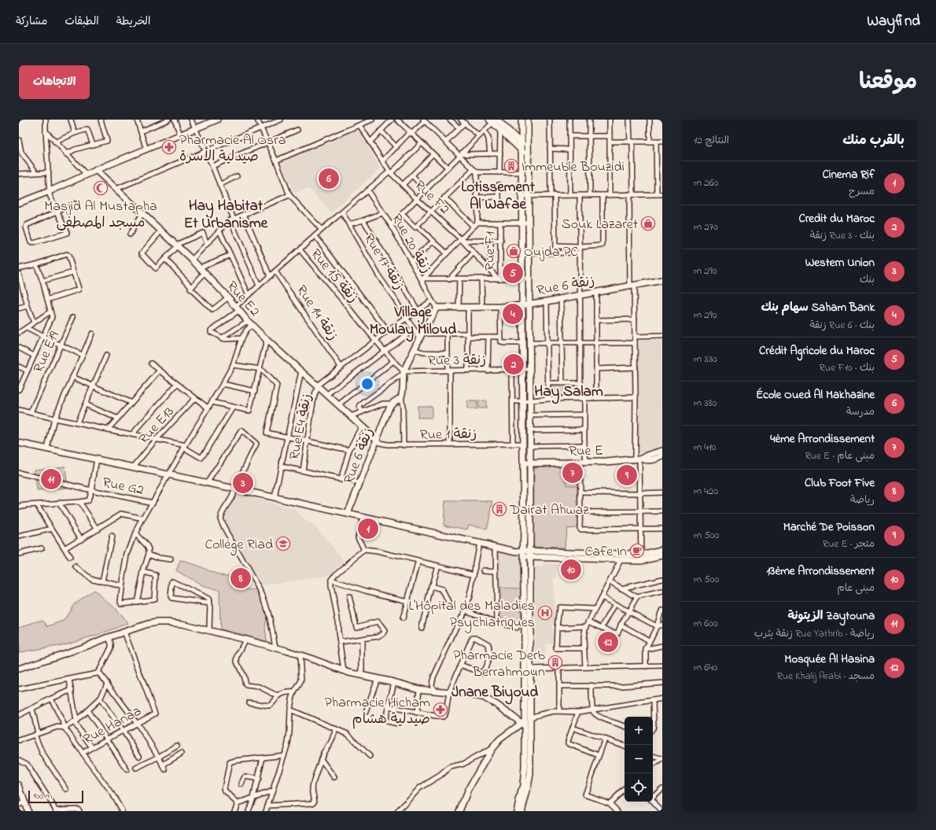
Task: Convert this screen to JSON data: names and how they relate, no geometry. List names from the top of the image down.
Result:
{
  "streets": {
    "main road": ["Rue 6 زنقة", "Rue E2", "Rue E"],
    "street": [
      "Rue F2",
      "Rue 20 زنقة",
      "Rue F1",
      "Rue 17 زنقة",
      "Rue 15 زنقة",
      "Rue 14 زنقة",
      "Rue E19",
      "Rue 3 زنقة",
      "Rue E13",
      "Rue E4 زنقة",
      "Rue 1 زنقة",
      "Rue G2",
      "Rue Hanaa"
    ]
  },
  "crossings": [
    ["Rue F2", "Rue F1"],
    ["Rue 20 زنقة", "Rue 6 زنقة"],
    ["Rue 15 زنقة", "Rue 3 زنقة"],
    ["Rue 6 زنقة", "Rue E2"],
    ["Rue 6 زنقة", "Rue 1 زنقة"],
    ["Rue E2", "Rue E4 زنقة"],
    ["Rue E2", "Rue 1 زنقة"]
  ],
  "districts": [
    "Lotissement Al Wafae",
    "Hay Habitat Et Urbanisme",
    "Village Moulay Miloud",
    "Hay Salam",
    "Jnane Biyoud"
  ],
  "places": {
    "pharmacy": ["Pharmacie Al Osra صيدلية الأسرة", "Pharmacie Hicham صيدلية هشام"],
    "building": ["Immeuble Bouzidi", "Dairat Ahwaz", "Pharmacie Derb Berrahmoun"],
    "mosque": ["Masjid Al Mustapha مسجد المصطفى"],
    "shop": ["Souk Lazaret", "Oujda PC"],
    "school or university": ["Collège Riad"],
    "cafe": ["Cafe In"],
    "hospital": ["L'Hôpital des Maladies Psychiatriques"]
  },
  "scale_bar": "100 m",
  "page": {
    "header": "Wayfind",
    "nav": ["الخريطة", "الطبقات", "مشاركة"],
    "title": "موقعنا",
    "buttons": "الاتجاهات",
    "heading": ["بالقرب منك", "النتائج: 12"],
    "list": [
      {
        "mark": "1",
        "name": "Cinema Rif",
        "note": "مسرح",
        "value": "260 m"
      },
      {
        "mark": "2",
        "name": "Credit du Maroc",
        "note": "بنك · Rue 3 زنقة",
        "value": "270 m"
      },
      {
        "mark": "3",
        "name": "Western Union",
        "note": "بنك",
        "value": "290 m"
      },
      {
        "mark": "4",
        "name": "Saham Bank سهام بنك",
        "note": "بنك · Rue 6 زنقة",
        "value": "290 m"
      },
      {
        "mark": "5",
        "name": "Crédit Agricole du Maroc",
        "note": "بنك · Rue F10",
        "value": "330 m"
      },
      {
        "mark": "6",
        "name": "École Oued Al Makhazine",
        "note": "مدرسة",
        "value": "380 m"
      },
      {
        "mark": "7",
        "name": "4ème Arrondissement",
        "note": "مبنى عام · Rue E",
        "value": "410 m"
      },
      {
        "mark": "8",
        "name": "Club Foot Five",
        "note": "رياضة",
        "value": "420 m"
      },
      {
        "mark": "9",
        "name": "Marché De Poisson",
        "note": "متجر · Rue E",
        "value": "500 m"
      },
      {
        "mark": "10",
        "name": "13ème Arrondissement",
        "note": "مبنى عام",
        "value": "500 m"
      },
      {
        "mark": "11",
        "name": "Zaytouna الزيتونة",
        "note": "رياضة · Rue Yathrib زنقة يثرب",
        "value": "600 m"
      },
      {
        "mark": "12",
        "name": "Mosquée Al Hasina",
        "note": "مسجد · Rue Khalij Arabi",
        "value": "640 m"
      }
    ],
    "pins": [
      "6",
      "5",
      "4",
      "2",
      "7",
      "9",
      "11",
      "3",
      "1",
      "10",
      "8",
      "12"
    ],
    "map_buttons": ["+", "−"],
    "scale": "100 m"
  }
}
